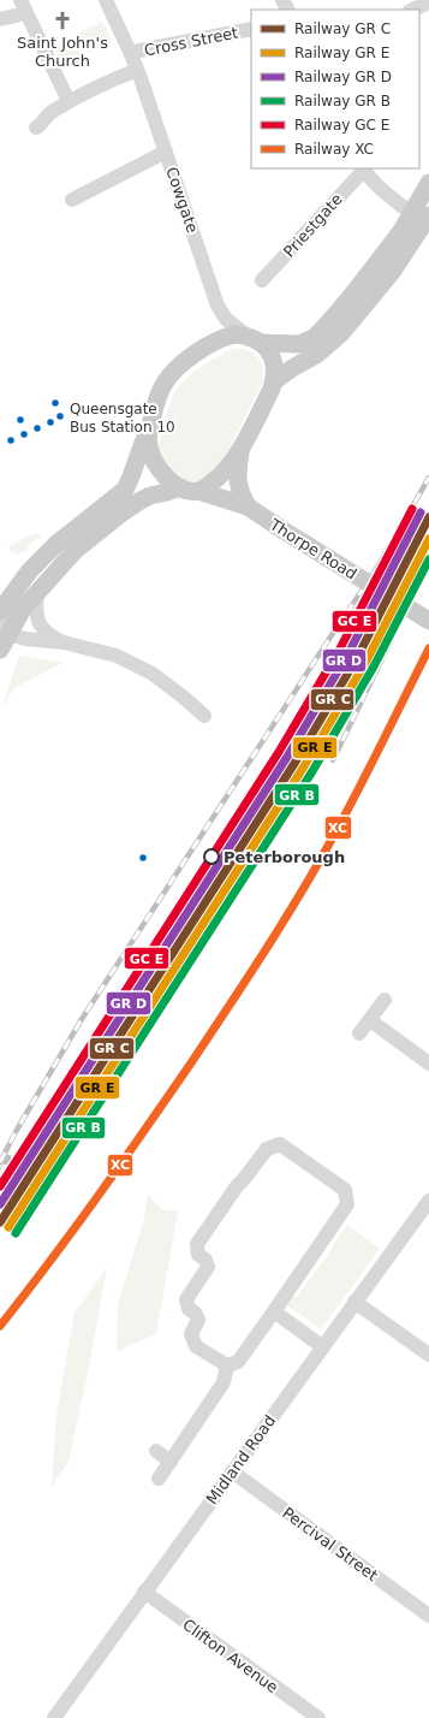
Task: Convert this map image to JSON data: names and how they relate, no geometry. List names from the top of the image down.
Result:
{
  "streets": {
    "main road": ["Thorpe Road"],
    "street": [
      "Cross Street",
      "Cowgate",
      "Priestgate",
      "Midland Road",
      "Percival Street",
      "Clifton Avenue"
    ]
  },
  "crossings": [
    ["Cross Street", "Cowgate"],
    ["Cowgate", "Thorpe Road"],
    ["Midland Road", "Percival Street"],
    ["Midland Road", "Clifton Avenue"]
  ],
  "places": {
    "church": ["Saint John's Church"],
    "other": ["Queensgate Bus Station 10", "Peterborough"]
  },
  "lines": ["rail line XC"],
  "legend": [
    "Railway GR C",
    "Railway GR E",
    "Railway GR D",
    "Railway GR B",
    "Railway GC E",
    "Railway XC"
  ]
}
